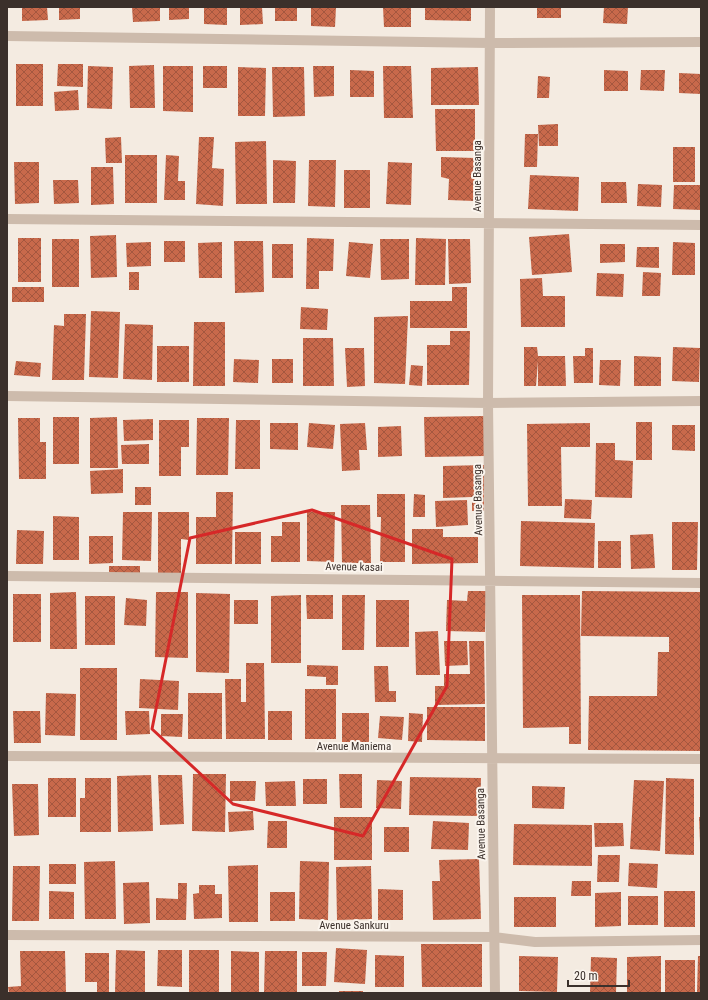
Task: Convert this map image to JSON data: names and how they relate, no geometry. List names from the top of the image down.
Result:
{
  "streets": {
    "street": [
      "Avenue Basanga",
      "Avenue kasai",
      "Avenue Maniema",
      "Avenue Sankuru"
    ]
  },
  "crossings": [
    ["Avenue Basanga", "Avenue kasai"],
    ["Avenue Basanga", "Avenue Maniema"],
    ["Avenue Basanga", "Avenue Sankuru"]
  ],
  "scale_bar": "20 m"
}
